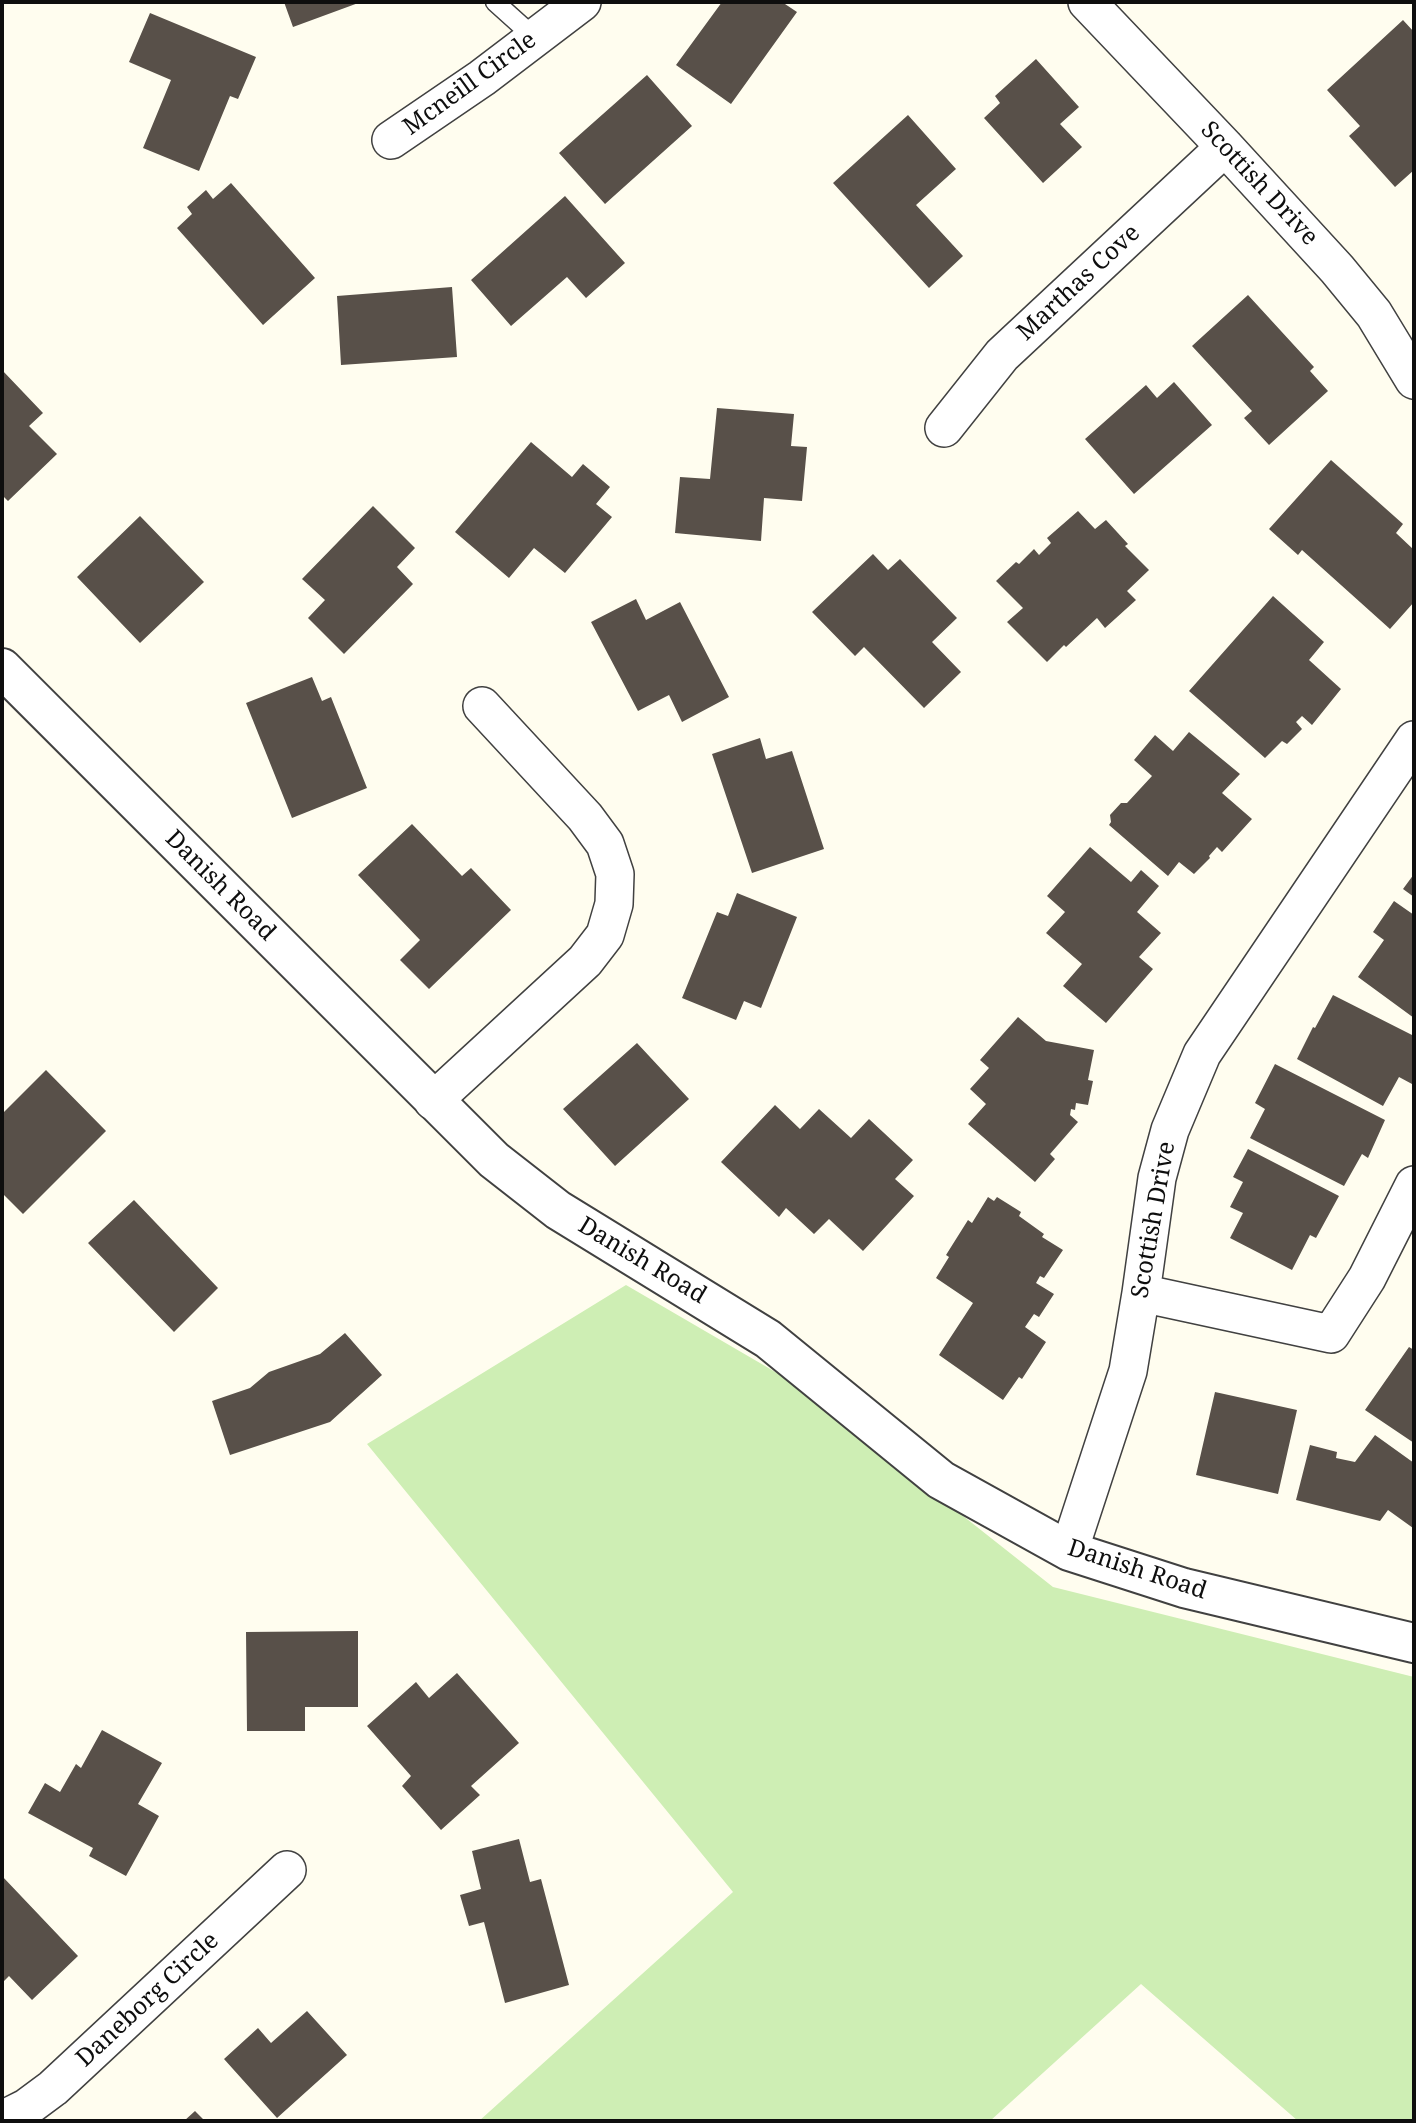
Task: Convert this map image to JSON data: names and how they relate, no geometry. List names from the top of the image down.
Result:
{
  "streets": {
    "street": [
      "Mcneill Circle",
      "Scottish Drive",
      "Marthas Cove",
      "Danish Road",
      "Daneborg Circle"
    ]
  },
  "crossings": [
    ["Scottish Drive", "Marthas Cove"],
    ["Scottish Drive", "Danish Road"]
  ]
}
